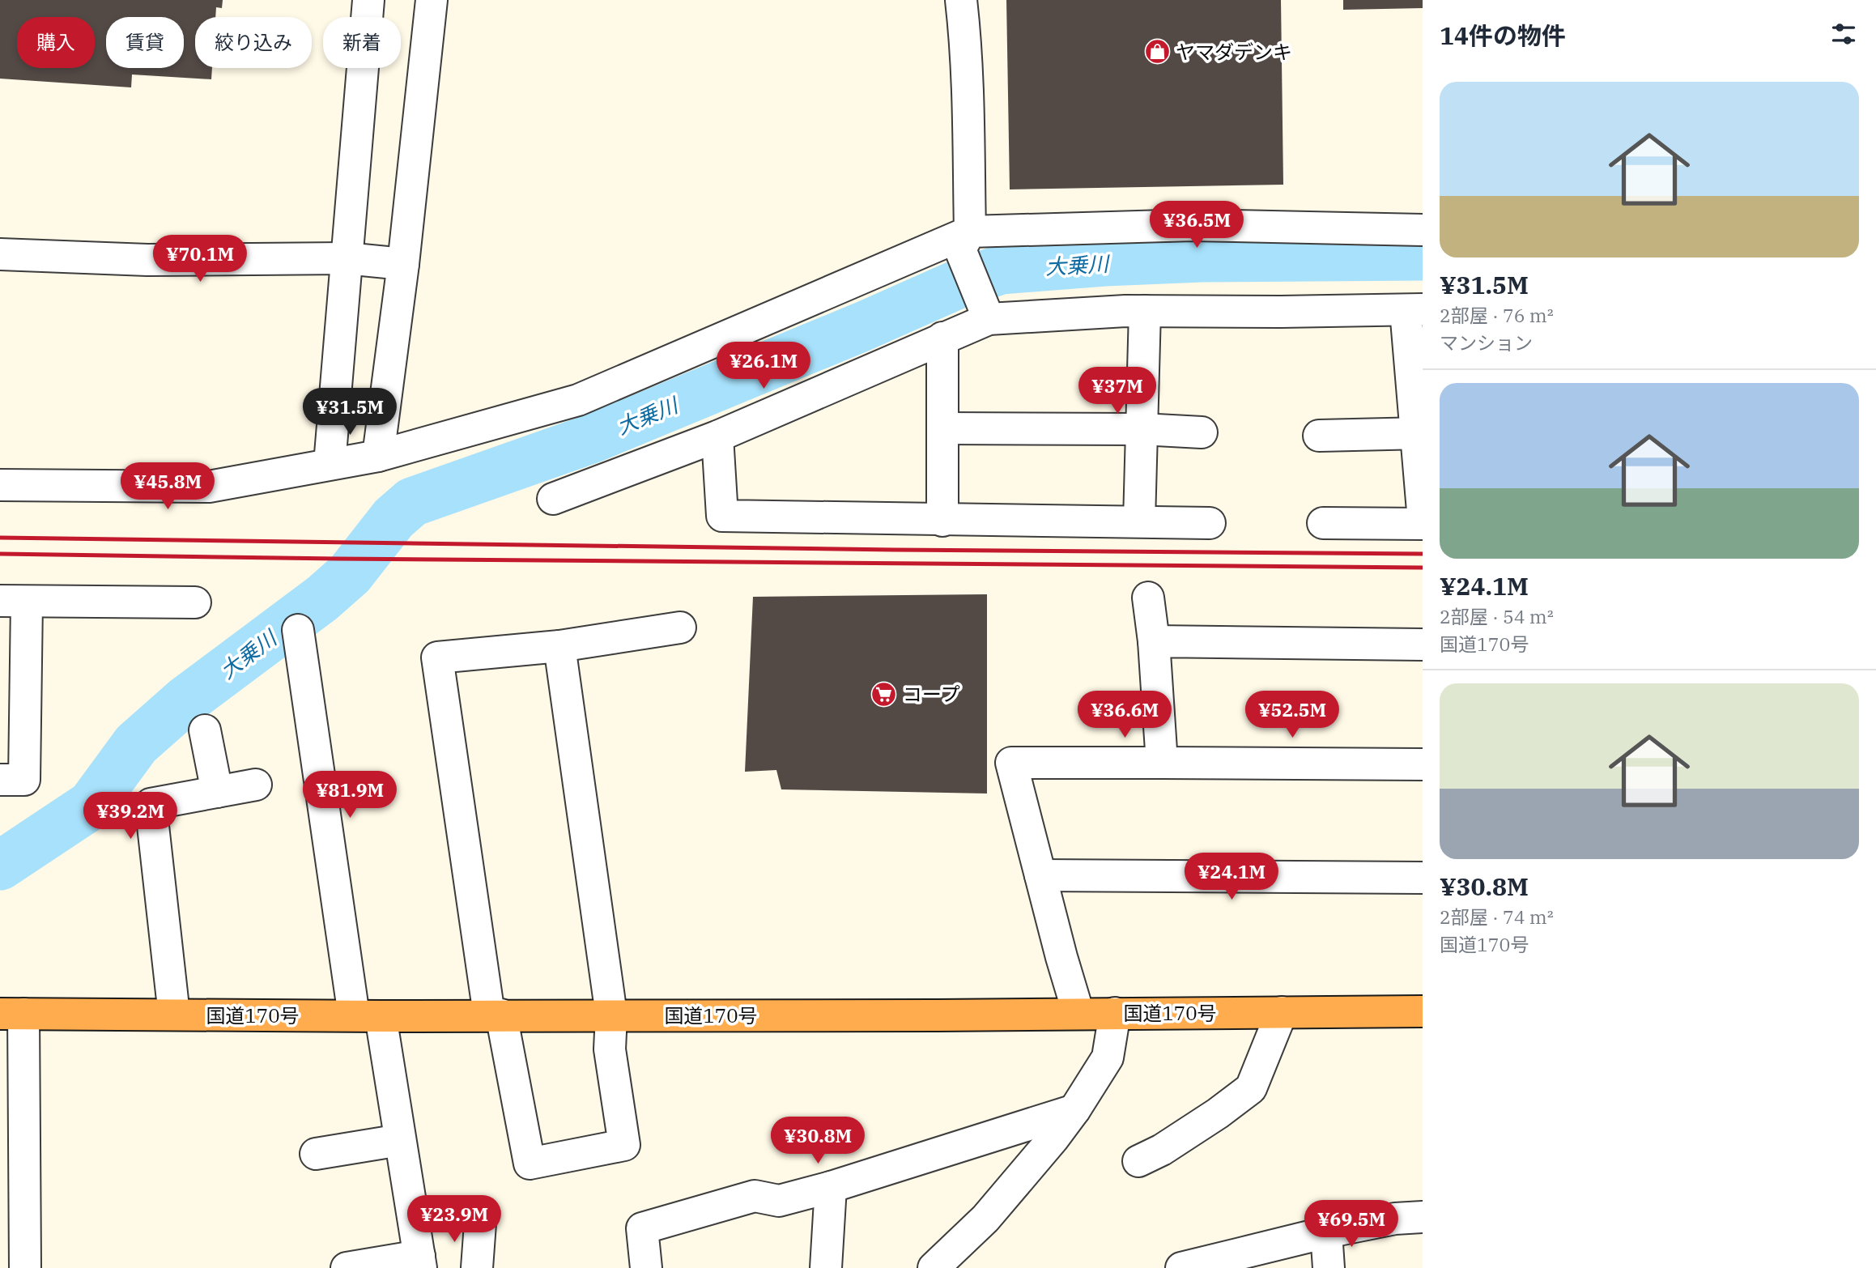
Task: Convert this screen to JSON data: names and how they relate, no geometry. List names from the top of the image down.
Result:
{
  "streets": {
    "highway": ["国道170号"]
  },
  "water": ["大乗川"],
  "places": {
    "shop": ["ヤマダデンキ"],
    "supermarket": ["コープ"]
  },
  "page": {
    "heading": "14件の物件",
    "chip": [
      "購入",
      "賃貸",
      "絞り込み",
      "新着"
    ],
    "list": [
      {
        "name": "¥31.5M",
        "note": "2部屋 · 76 m² · マンション"
      },
      {
        "name": "¥24.1M",
        "note": "2部屋 · 54 m² · 国道170号"
      },
      {
        "name": "¥30.8M",
        "note": "2部屋 · 74 m² · 国道170号"
      }
    ],
    "price": [
      "¥36.5M",
      "¥70.1M",
      "¥26.1M",
      "¥37M",
      "¥31.5M",
      "¥45.8M",
      "¥36.6M",
      "¥52.5M",
      "¥81.9M",
      "¥39.2M",
      "¥24.1M",
      "¥30.8M",
      "¥23.9M",
      "¥69.5M"
    ]
  }
}
